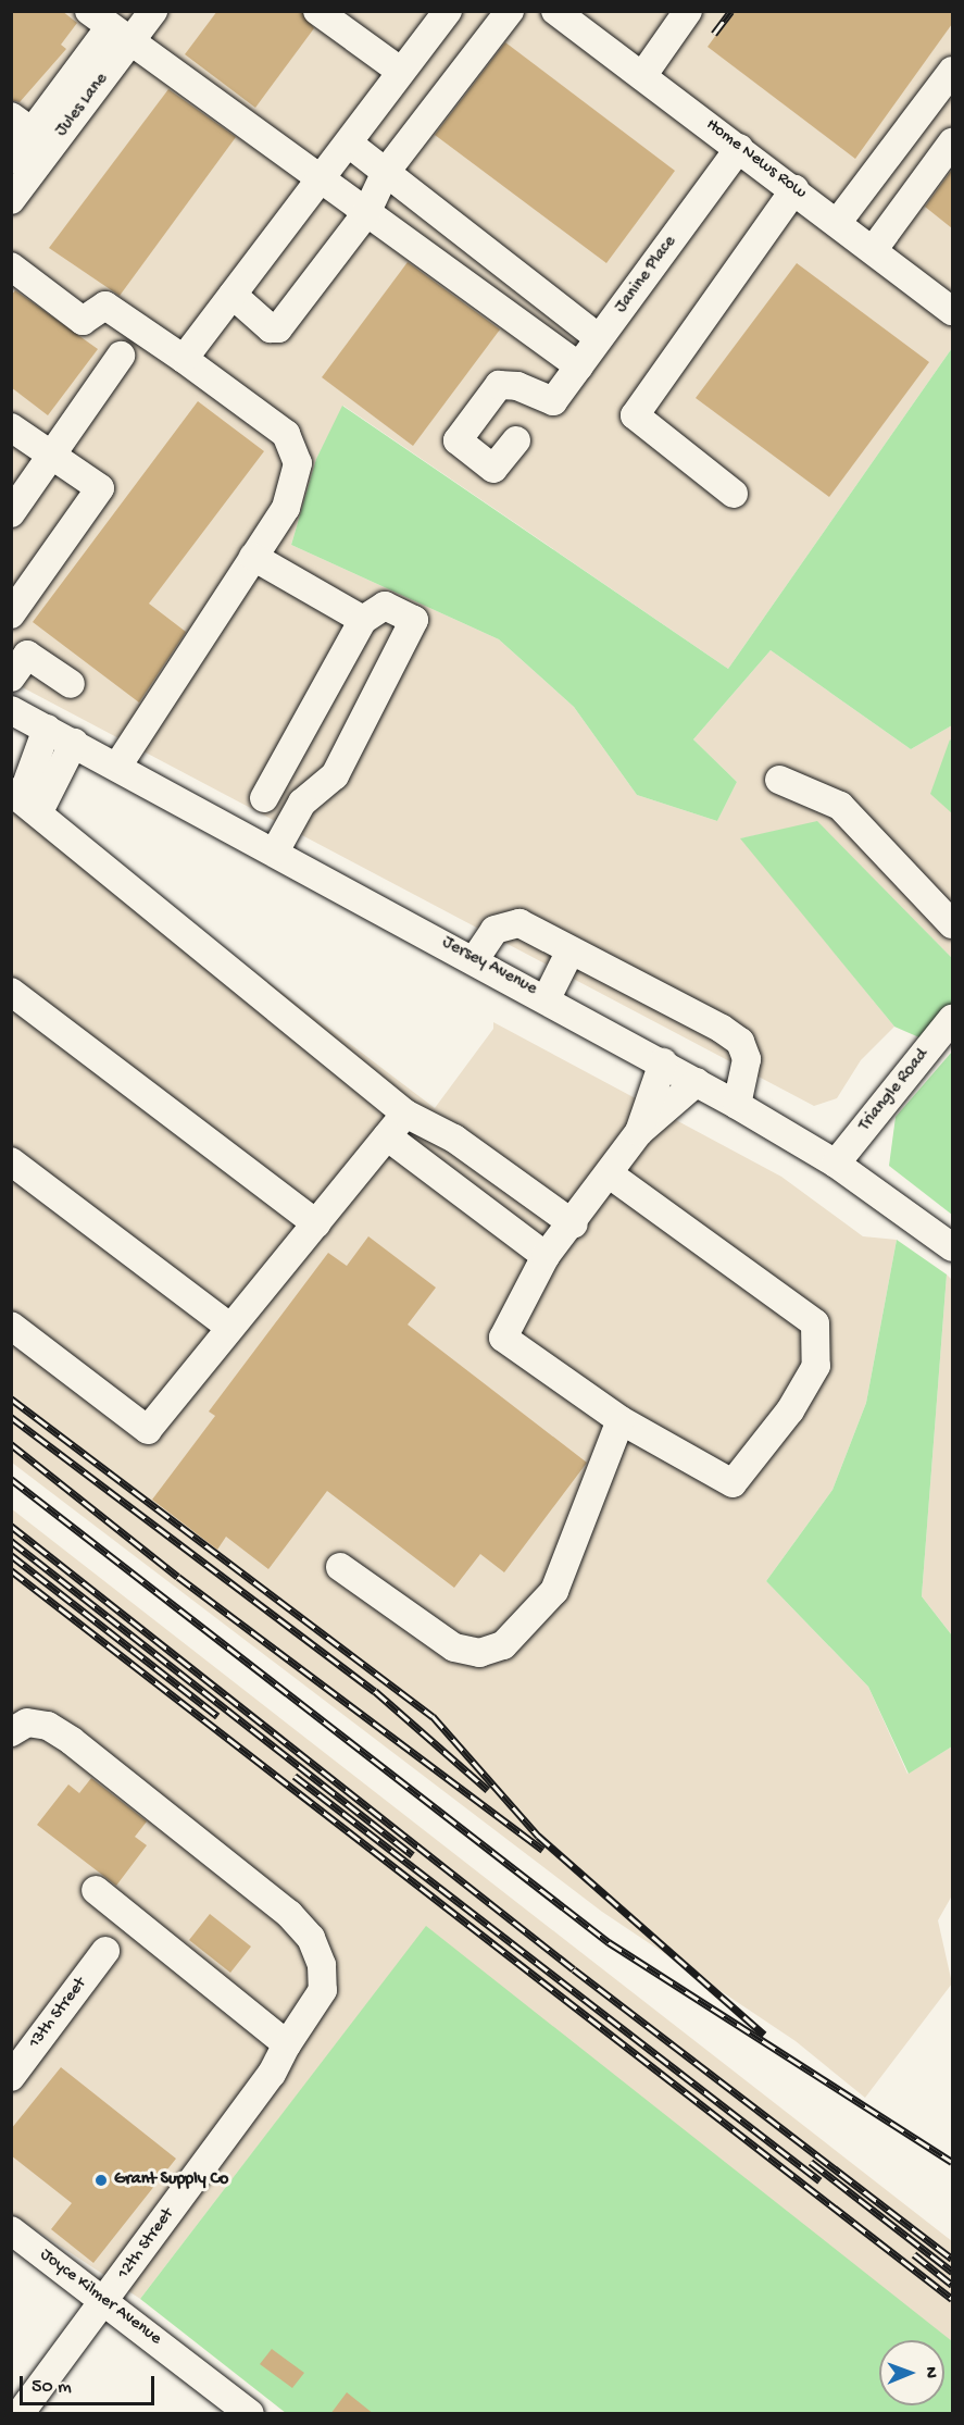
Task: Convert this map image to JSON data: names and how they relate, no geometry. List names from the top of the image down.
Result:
{
  "streets": {
    "street": [
      "Jules Lane",
      "Home News Row",
      "Janine Place",
      "Jersey Avenue",
      "Triangle Road",
      "13th Street",
      "12th Street",
      "Joyce Kilmer Avenue"
    ]
  },
  "crossings": [
    ["Home News Row", "Janine Place"],
    ["Jersey Avenue", "Triangle Road"],
    ["12th Street", "Joyce Kilmer Avenue"]
  ],
  "places": ["Grant Supply Co"],
  "scale_bar": "50 m",
  "north": "right"
}
